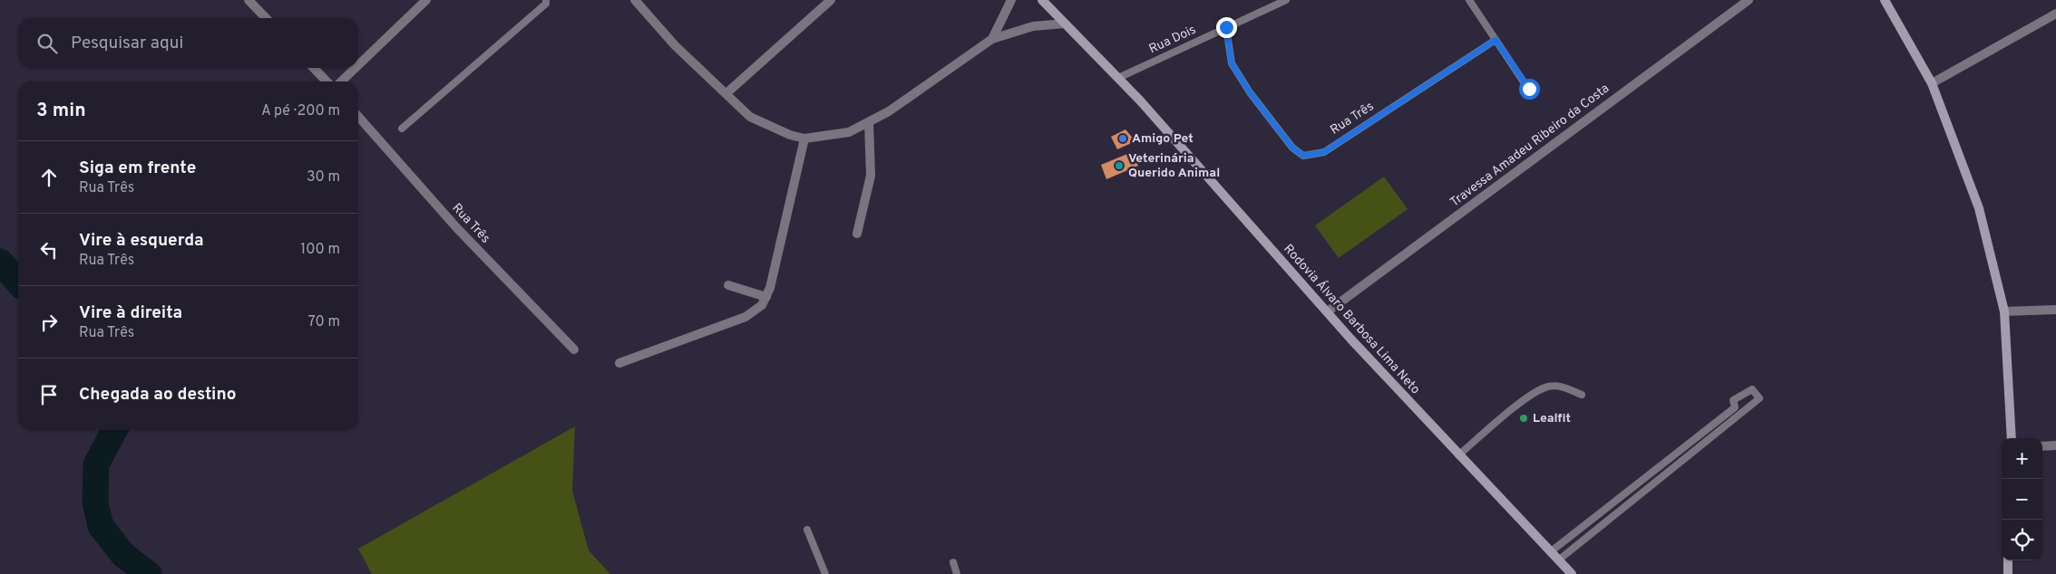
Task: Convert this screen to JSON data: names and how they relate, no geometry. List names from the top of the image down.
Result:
{
  "streets": {
    "main road": ["Rodovia Álvaro Barbosa Lima Neto"],
    "street": ["Rua Três", "Travessa Amadeu Ribeiro da Costa"],
    "lane": ["Rua Dois"]
  },
  "crossings": [
    ["Rua Dois", "Rua Três"],
    ["Rua Dois", "Rodovia Álvaro Barbosa Lima Neto"],
    ["Travessa Amadeu Ribeiro da Costa", "Rodovia Álvaro Barbosa Lima Neto"]
  ],
  "places": ["Amigo Pet", "Veterinária Querido Animal", "Lealfit"],
  "page": {
    "search": "Pesquisar aqui",
    "heading": ["3 min", "A pé · 200 m"],
    "list": [
      ["Siga em frente", "Rua Três", "30 m"],
      ["Vire à esquerda", "Rua Três", "100 m"],
      ["Vire à direita", "Rua Três", "70 m"],
      "Chegada ao destino"
    ],
    "map_buttons": ["+", "−"]
  }
}
